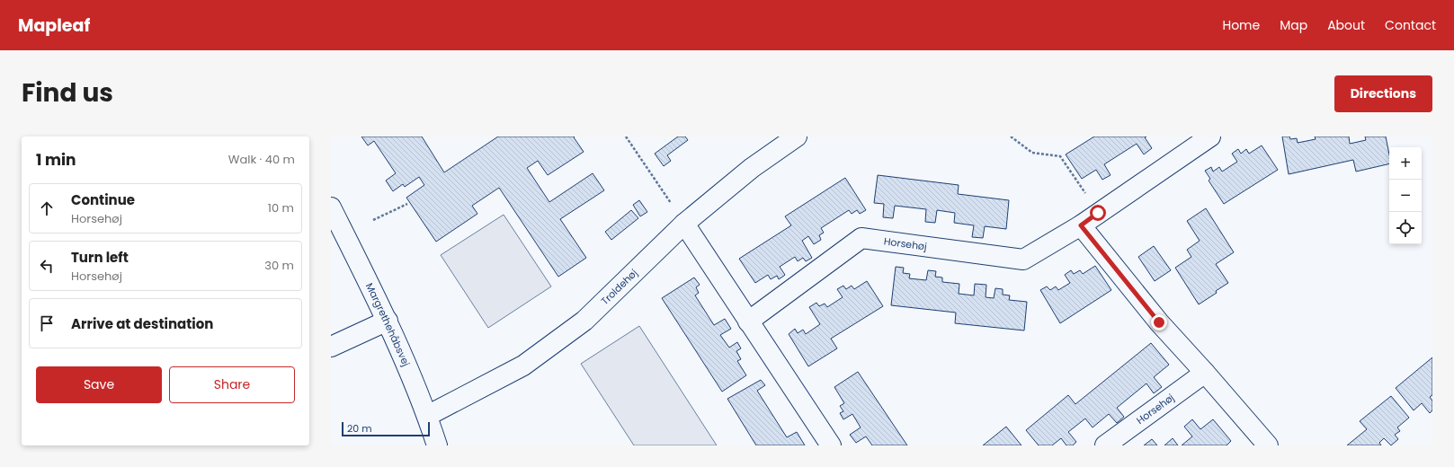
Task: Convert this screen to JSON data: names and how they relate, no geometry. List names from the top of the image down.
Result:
{
  "streets": {
    "street": ["Horsehøj", "Troldehøj", "Margrethehåbsvej"]
  },
  "crossings": [
    ["Troldehøj", "Margrethehåbsvej"]
  ],
  "scale_bar": "20 m",
  "page": {
    "header": "Mapleaf",
    "nav": [
      "Home",
      "Map",
      "About",
      "Contact"
    ],
    "title": "Find us",
    "buttons": [
      "Directions",
      ["Save", "Share"]
    ],
    "heading": ["1 min", "Walk · 40 m"],
    "map_buttons": ["+", "−"],
    "list": [
      ["Continue", "Horsehøj", "10 m"],
      ["Turn left", "Horsehøj", "30 m"],
      "Arrive at destination"
    ],
    "scale": "20 m"
  }
}
